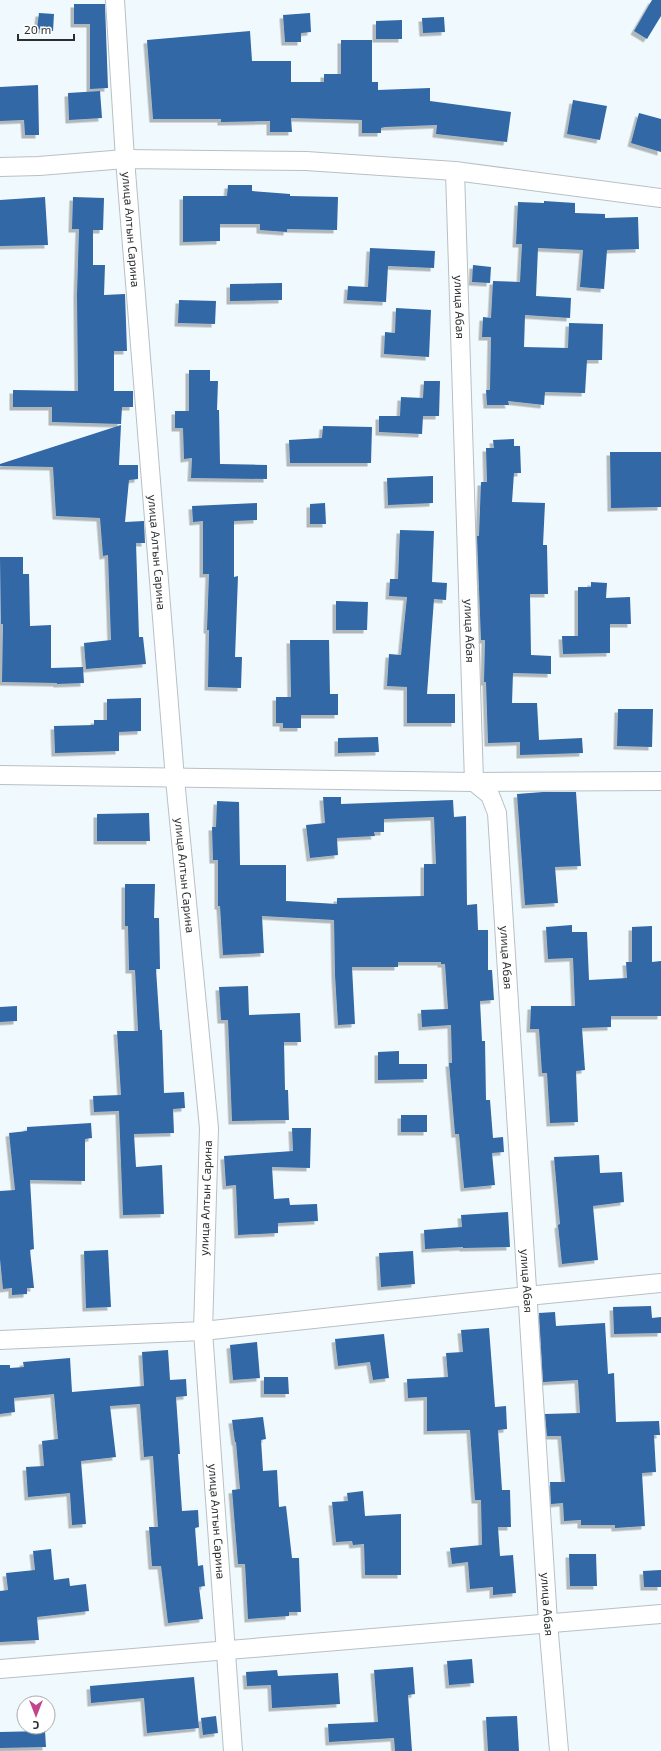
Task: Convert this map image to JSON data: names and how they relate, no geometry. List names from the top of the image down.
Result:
{
  "streets": {
    "street": ["улица Алтын Сарина", "улица Абая"]
  },
  "scale_bar": "20 m",
  "north": "bottom"
}
